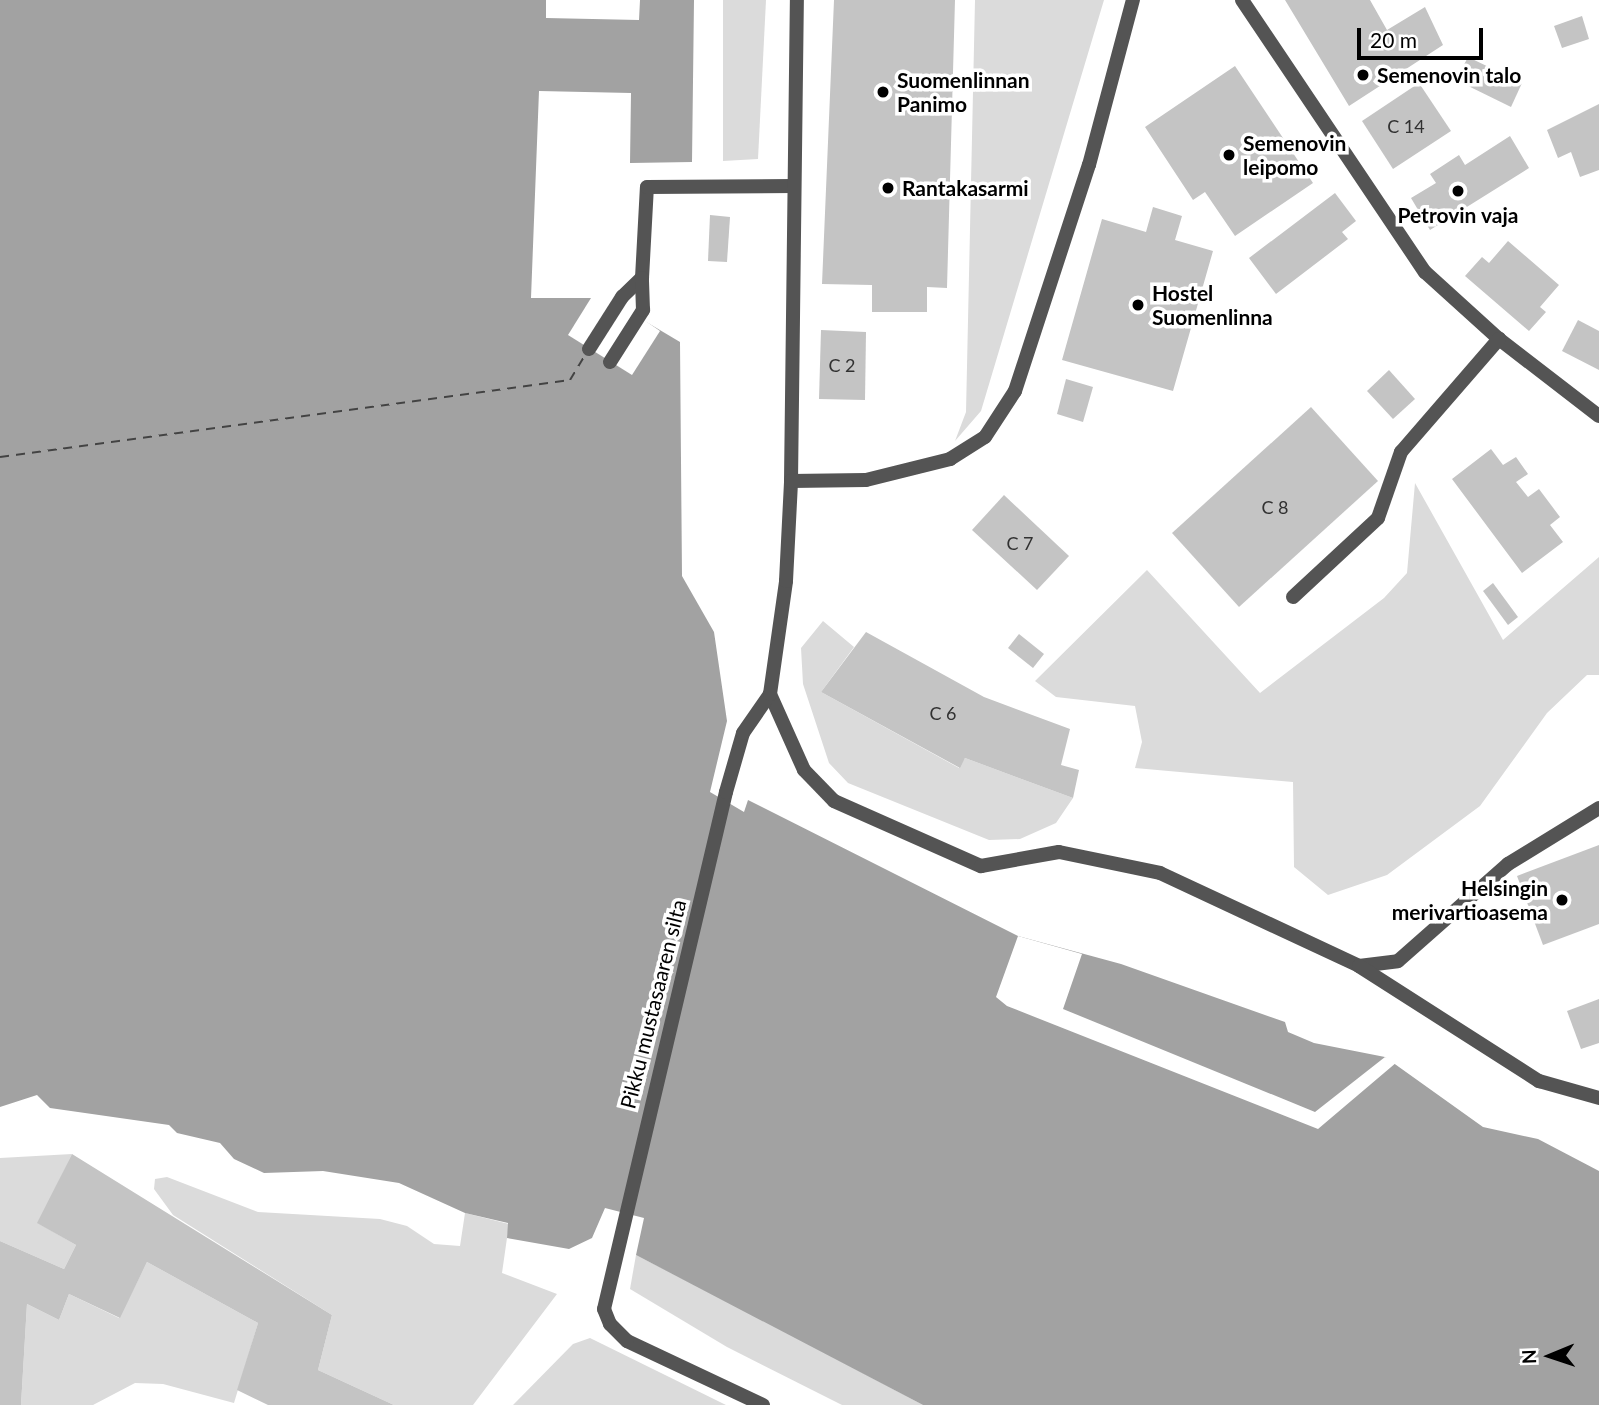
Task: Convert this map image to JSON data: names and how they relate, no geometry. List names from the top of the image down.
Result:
{
  "streets": {
    "lane": ["Pikku mustasaaren silta"]
  },
  "places": [
    "Semenovin talo",
    "Suomenlinnan Panimo",
    "Semenovin leipomo",
    "Rantakasarmi",
    "Petrovin vaja",
    "Hostel Suomenlinna",
    "Helsingin merivartioasema"
  ],
  "house_numbers": [
    "C 14",
    "C 2",
    "C 8",
    "C 7",
    "C 6"
  ],
  "scale_bar": "20 m",
  "north": "left"
}
